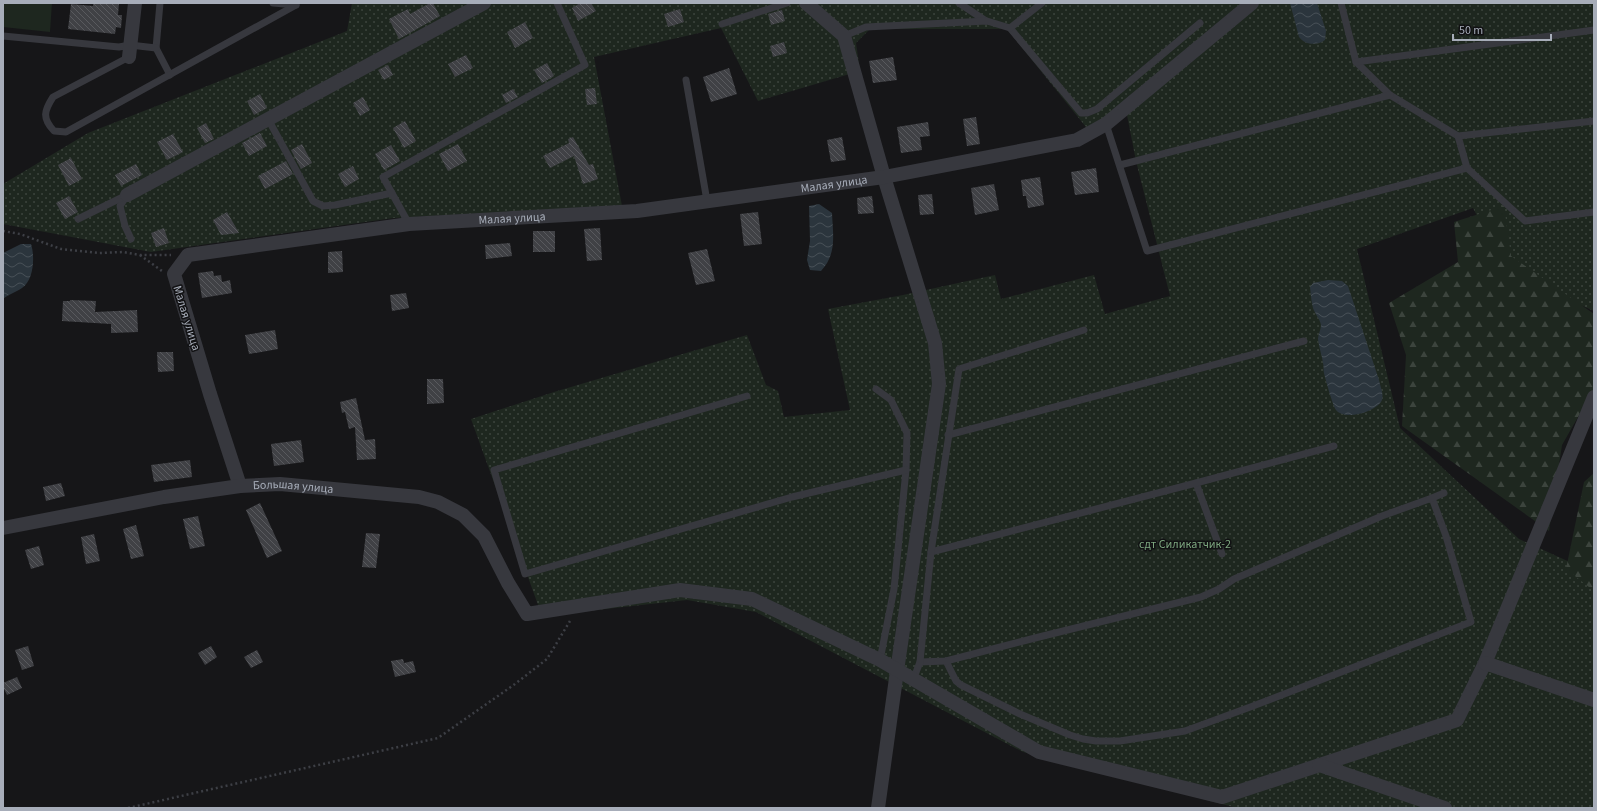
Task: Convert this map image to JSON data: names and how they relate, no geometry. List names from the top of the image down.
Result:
{
  "streets": {
    "street": ["Малая улица", "Большая улица"]
  },
  "crossings": [
    ["Малая улица", "Большая улица"]
  ],
  "parks": ["сдт Силикатчик-2"],
  "scale_bar": "50 m"
}
